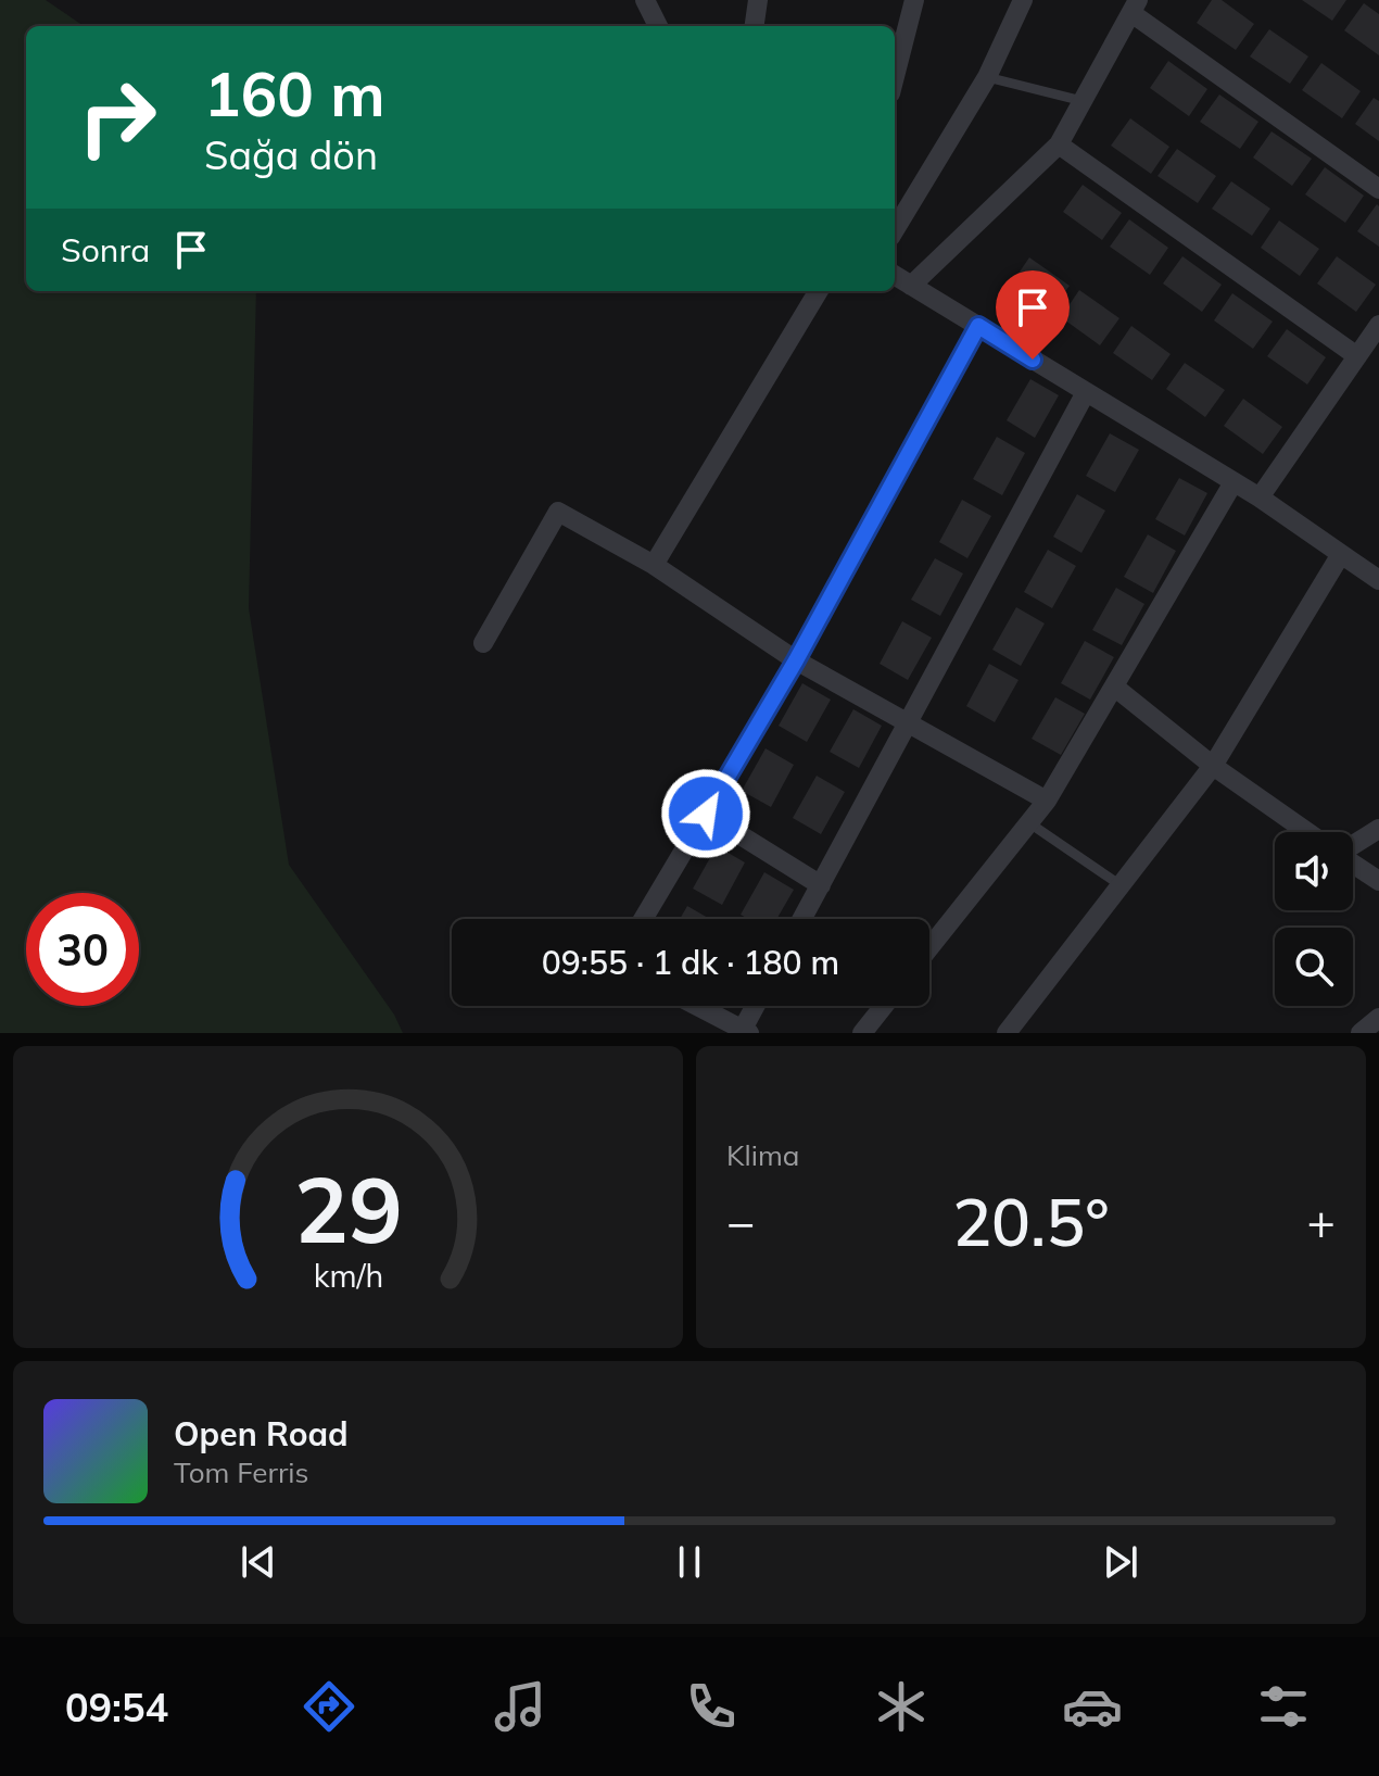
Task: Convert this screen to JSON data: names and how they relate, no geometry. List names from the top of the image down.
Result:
{
  "page": {
    "turn": ["160 m", "Sağa dön"],
    "then": "Sonra",
    "limit": "30",
    "trip": "09:55 · 1 dk · 180 m",
    "tile": "Klima",
    "heat": ["−", "20.5°", "+"],
    "song": ["Open Road", "Tom Ferris"],
    "tabs": "09:54",
    "gauge": ["29", "km/h"]
  }
}
